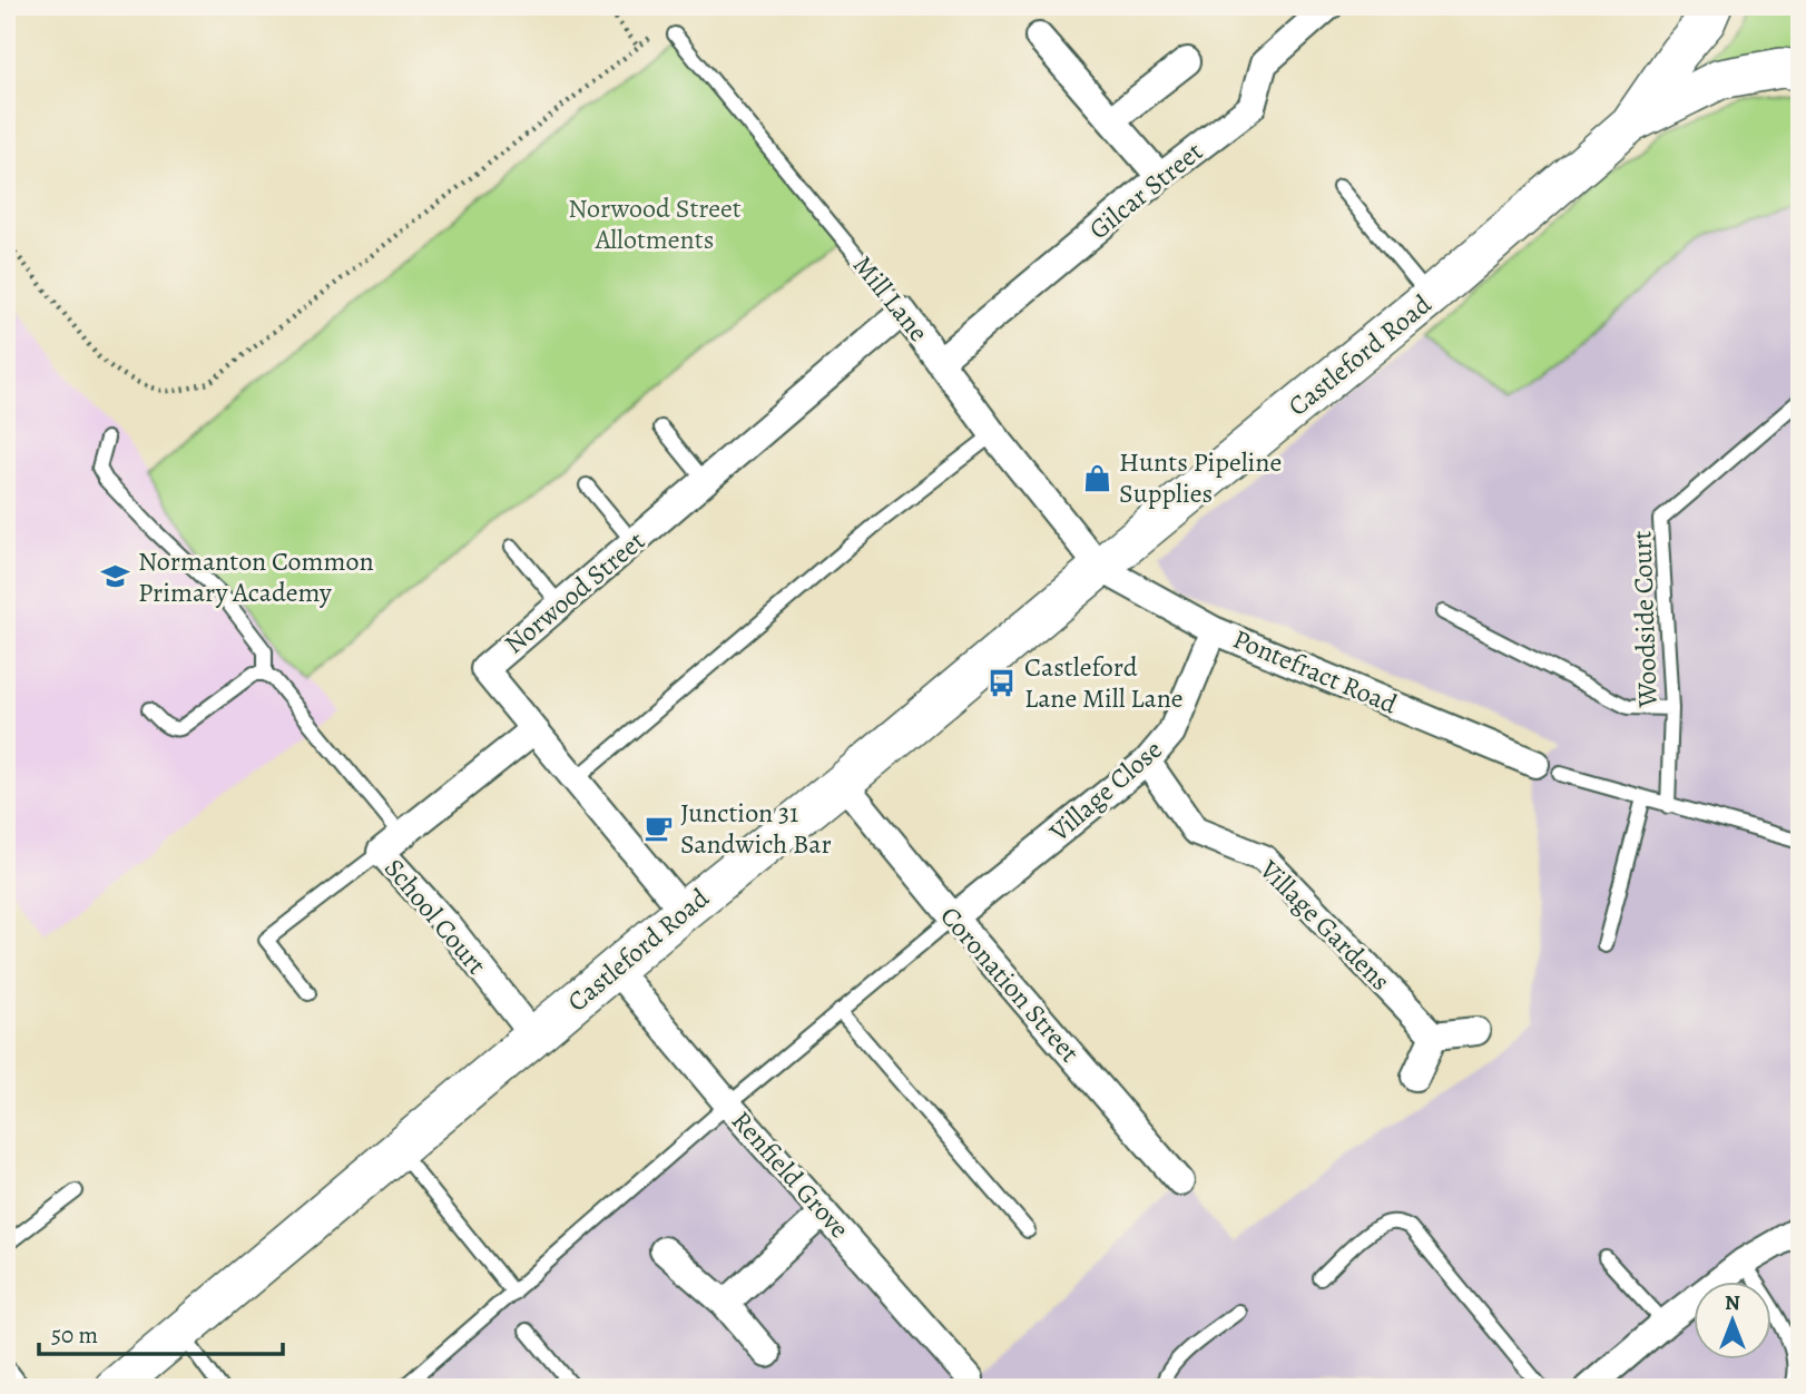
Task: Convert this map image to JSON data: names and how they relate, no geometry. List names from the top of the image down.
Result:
{
  "streets": {
    "street": [
      "Gilcar Street",
      "Mill Lane",
      "Castleford Road",
      "Norwood Street",
      "Pontefract Road",
      "Village Close",
      "School Court",
      "Village Gardens",
      "Coronation Street",
      "Renfield Grove"
    ],
    "lane": ["Woodside Court"]
  },
  "crossings": [
    ["Gilcar Street", "Mill Lane"],
    ["Mill Lane", "Castleford Road"],
    ["Mill Lane", "Norwood Street"],
    ["Mill Lane", "Pontefract Road"],
    ["Castleford Road", "Norwood Street"],
    ["Castleford Road", "Pontefract Road"],
    ["Castleford Road", "School Court"],
    ["Castleford Road", "Coronation Street"],
    ["Castleford Road", "Renfield Grove"],
    ["Woodside Court", "Pontefract Road"],
    ["Pontefract Road", "Village Close"],
    ["Village Close", "Village Gardens"],
    ["Village Close", "Coronation Street"]
  ],
  "parks": ["Norwood Street Allotments"],
  "places": {
    "shop": ["Hunts Pipeline Supplies"],
    "school or university": ["Normanton Common Primary Academy"],
    "bus stop": ["Castleford Lane Mill Lane"],
    "cafe": ["Junction 31 Sandwich Bar"]
  },
  "scale_bar": "50 m",
  "north": "top"
}
